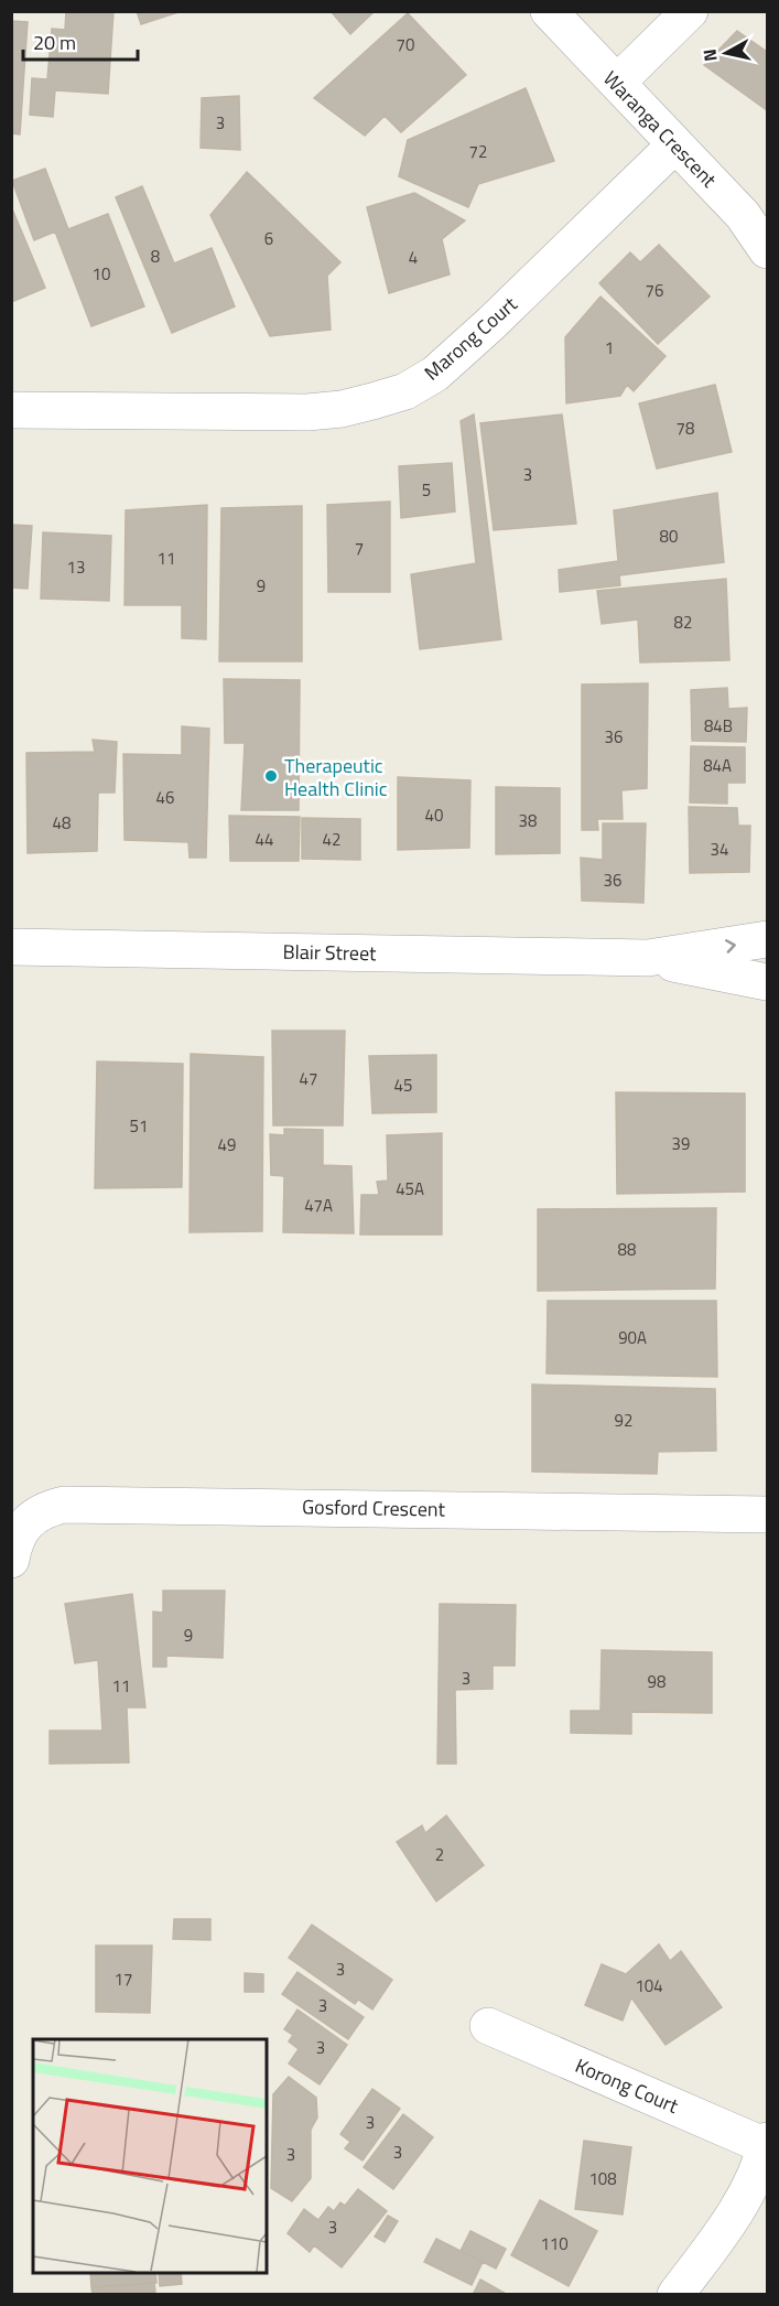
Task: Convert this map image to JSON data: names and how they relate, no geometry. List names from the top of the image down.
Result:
{
  "streets": {
    "street": [
      "Waranga Crescent",
      "Marong Court",
      "Blair Street",
      "Gosford Crescent",
      "Korong Court"
    ]
  },
  "crossings": [
    ["Waranga Crescent", "Marong Court"]
  ],
  "places": ["Therapeutic Health Clinic"],
  "house_numbers": [
    "70",
    "3",
    "72",
    "6",
    "8",
    "4",
    "10",
    "76",
    "1",
    "78",
    "3",
    "5",
    "80",
    "7",
    "11",
    "13",
    "9",
    "82",
    "84B",
    "36",
    "84A",
    "46",
    "40",
    "38",
    "48",
    "44",
    "42",
    "34",
    "36",
    "47",
    "45",
    "51",
    "39",
    "49",
    "45A",
    "47A",
    "88",
    "90A",
    "92",
    "9",
    "3",
    "98",
    "11",
    "2",
    "3",
    "17",
    "104",
    "3",
    "3",
    "3",
    "3",
    "3",
    "108",
    "3",
    "110"
  ],
  "scale_bar": "20 m",
  "north": "left"
}
